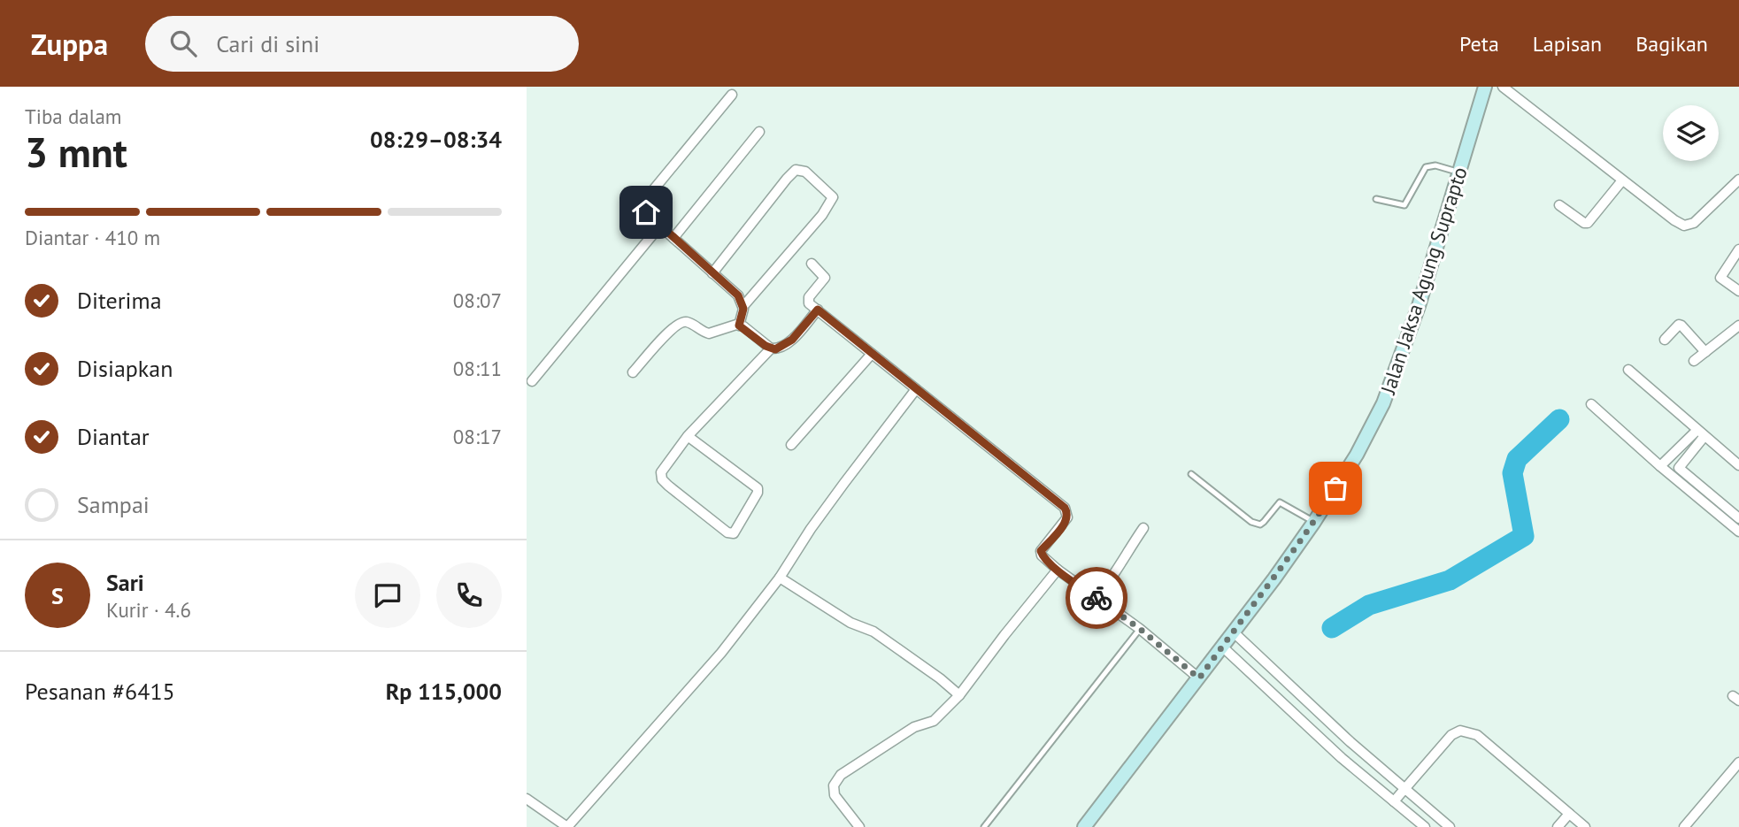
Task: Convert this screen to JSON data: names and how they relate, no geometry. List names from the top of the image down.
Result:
{
  "streets": {
    "main road": ["Jalan Jaksa Agung Suprapto"]
  },
  "page": {
    "header": "Zuppa",
    "search": "Cari di sini",
    "nav": ["Peta", "Lapisan", "Bagikan"],
    "heading": ["3 mnt", "Tiba dalam", "08:29–08:34"],
    "panel": [
      "Sari",
      "Kurir · 4.6",
      "Pesanan #6415",
      "Rp 115,000"
    ],
    "bar": "Diantar · 410 m",
    "list": [
      ["Diterima", "08:07"],
      ["Disiapkan", "08:11"],
      ["Diantar", "08:17"],
      "Sampai"
    ],
    "round": "S"
  }
}
